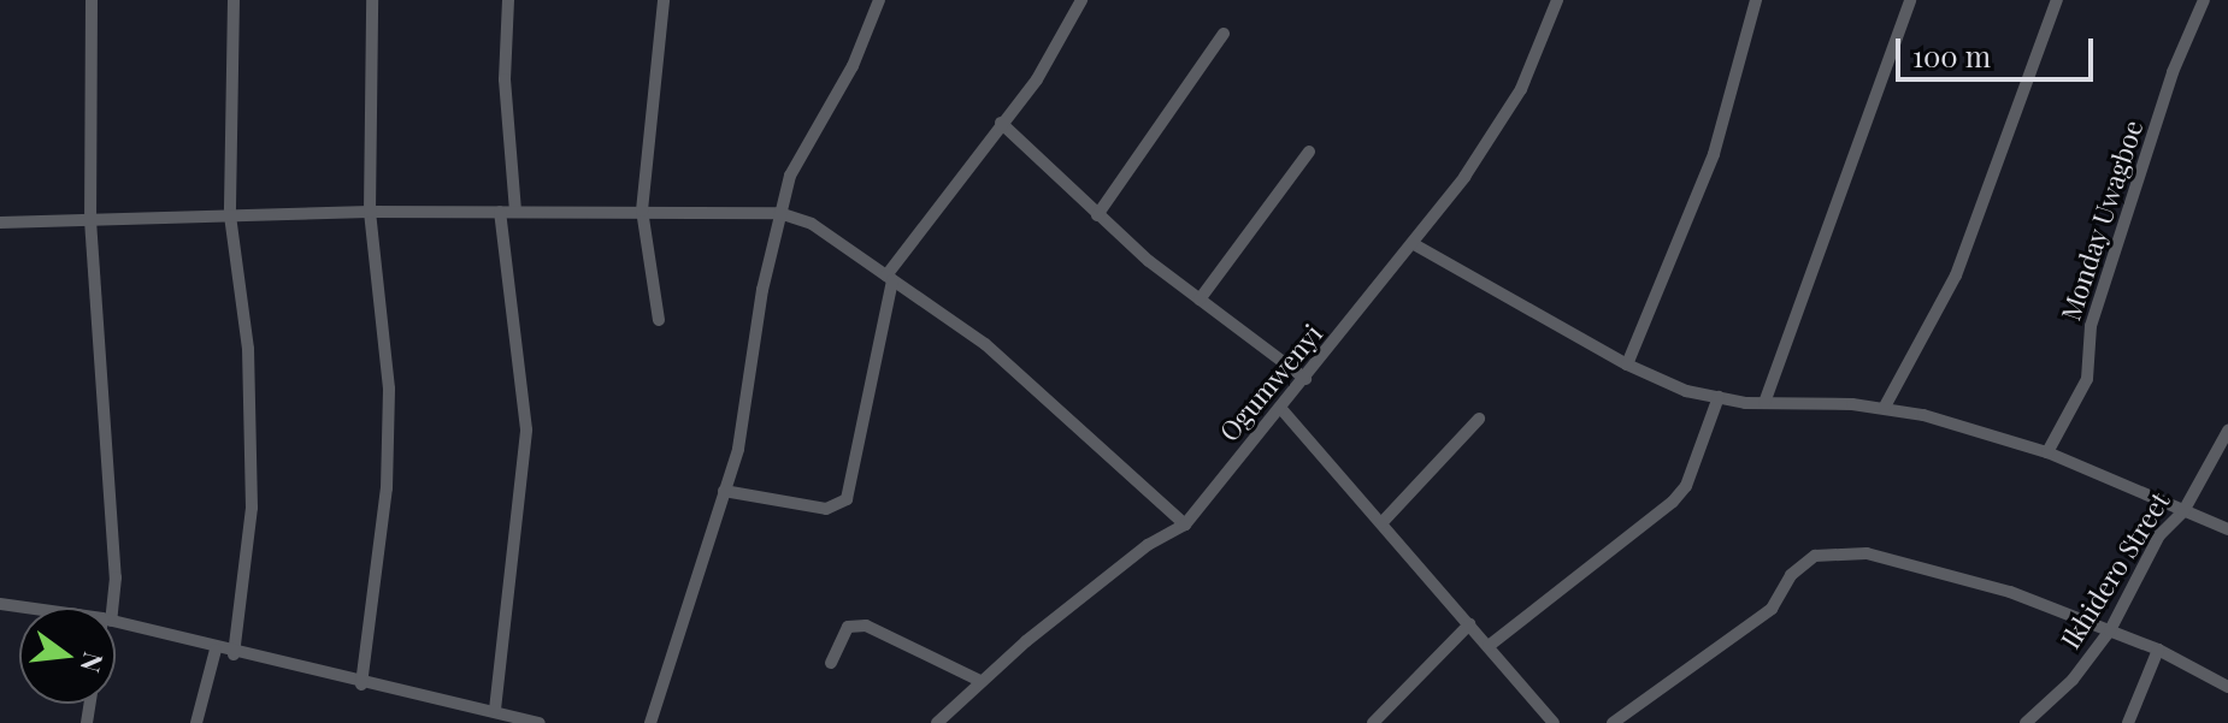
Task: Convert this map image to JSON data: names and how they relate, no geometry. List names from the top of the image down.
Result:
{
  "streets": {
    "street": ["Monday Uwagboe", "Ogumwenyi", "Ikhidero Street"]
  },
  "scale_bar": "100 m",
  "north": "right"
}
